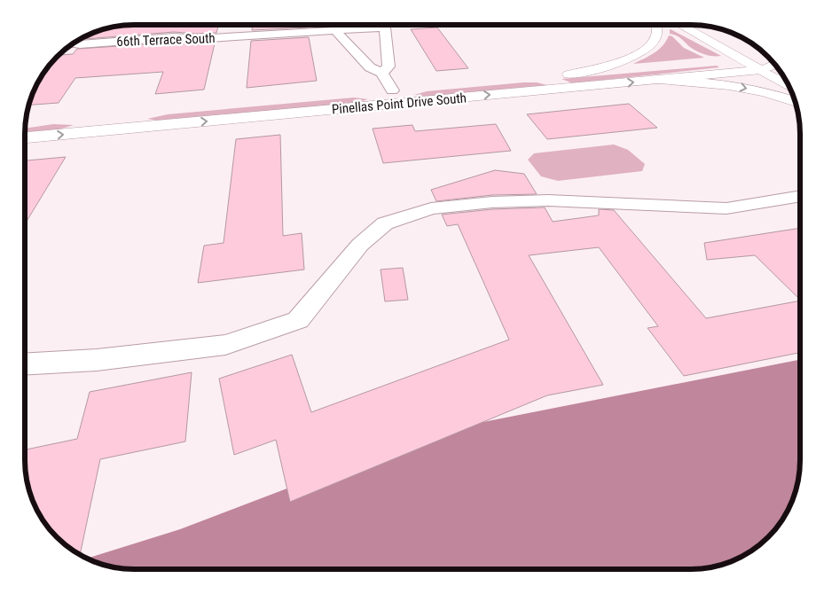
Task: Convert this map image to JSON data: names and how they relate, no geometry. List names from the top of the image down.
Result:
{
  "streets": {
    "main road": ["Pinellas Point Drive South"],
    "street": ["66th Terrace South"]
  }
}
